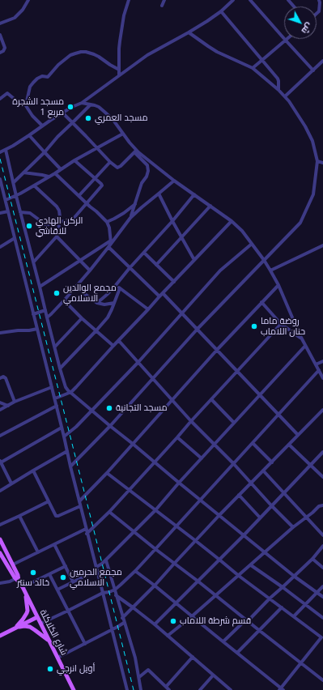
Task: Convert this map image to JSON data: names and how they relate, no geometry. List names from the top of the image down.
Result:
{
  "streets": {
    "main road": ["شارع الكلاكلة"]
  },
  "places": [
    "مسجد الشجرة مربع 1",
    "مسجد العمري",
    "الركن الهادي للاقاشي",
    "مجمع الوالدين الاسلامي",
    "روضة ماما حنان اللاماب",
    "مسجد التجانية",
    "خالد سنتر",
    "مجمع الحرمين الاسلامي",
    "قسم شرطة اللاماب",
    "أويل انرجي"
  ],
  "north": "bottom right"
}
